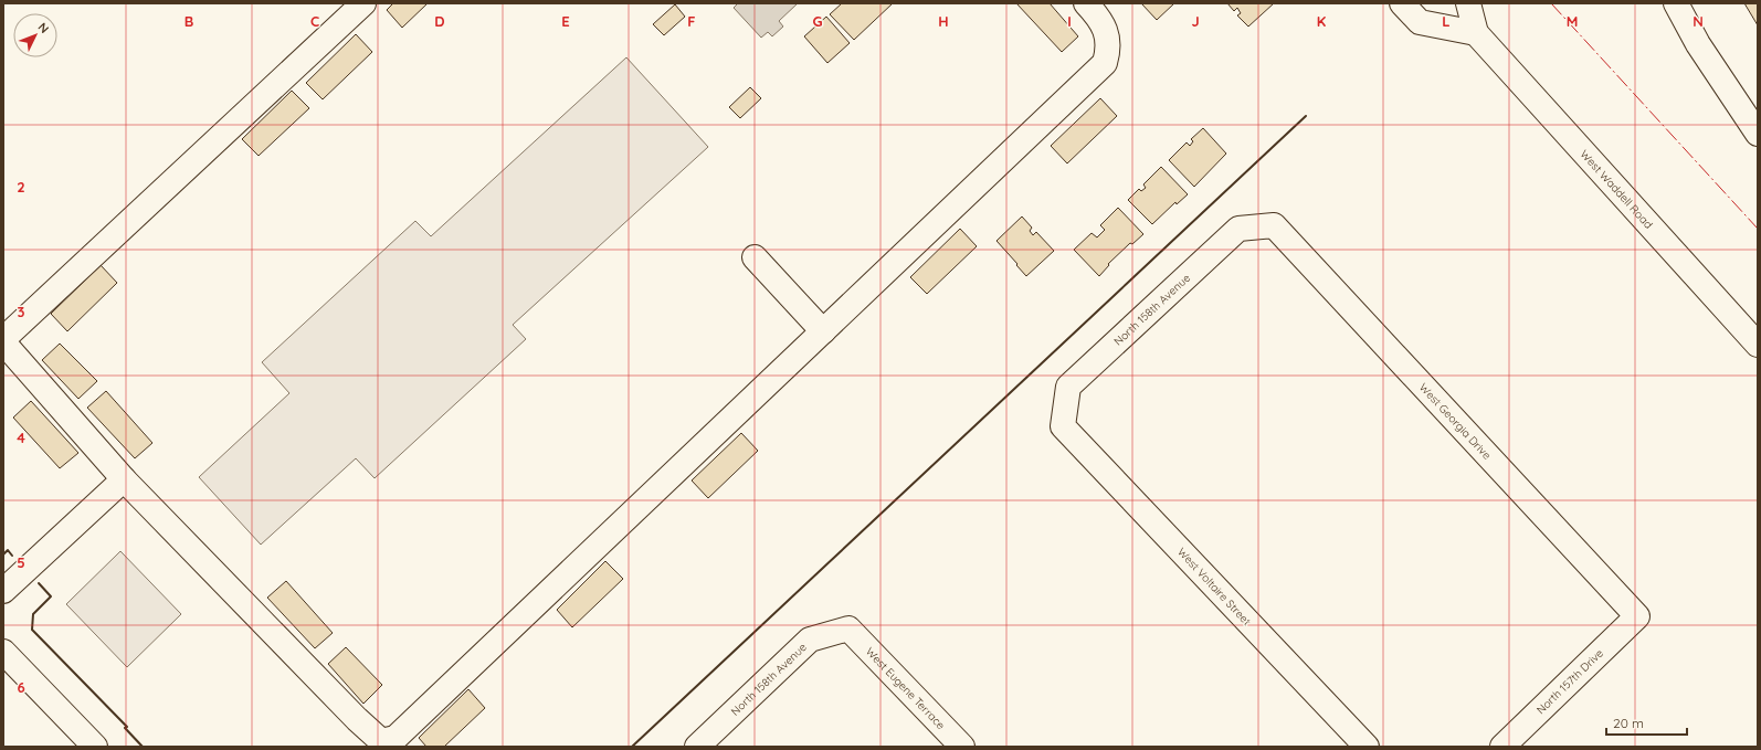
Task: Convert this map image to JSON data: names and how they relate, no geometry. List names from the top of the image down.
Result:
{
  "streets": {
    "street": [
      "West Waddell Road",
      "North 158th Avenue",
      "West Georgia Drive",
      "West Voltaire Street",
      "North 157th Drive",
      "West Eugene Terrace"
    ]
  },
  "crossings": [
    ["North 158th Avenue", "West Georgia Drive"],
    ["North 158th Avenue", "West Voltaire Street"],
    ["North 158th Avenue", "West Eugene Terrace"],
    ["West Georgia Drive", "North 157th Drive"]
  ],
  "scale_bar": "20 m",
  "north": "top right",
  "grid": {
    "columns": [
      "B",
      "C",
      "D",
      "E",
      "F",
      "G",
      "H",
      "I",
      "J",
      "K",
      "L",
      "M",
      "N"
    ],
    "rows": [
      "2",
      "3",
      "4",
      "5",
      "6"
    ]
  }
}
